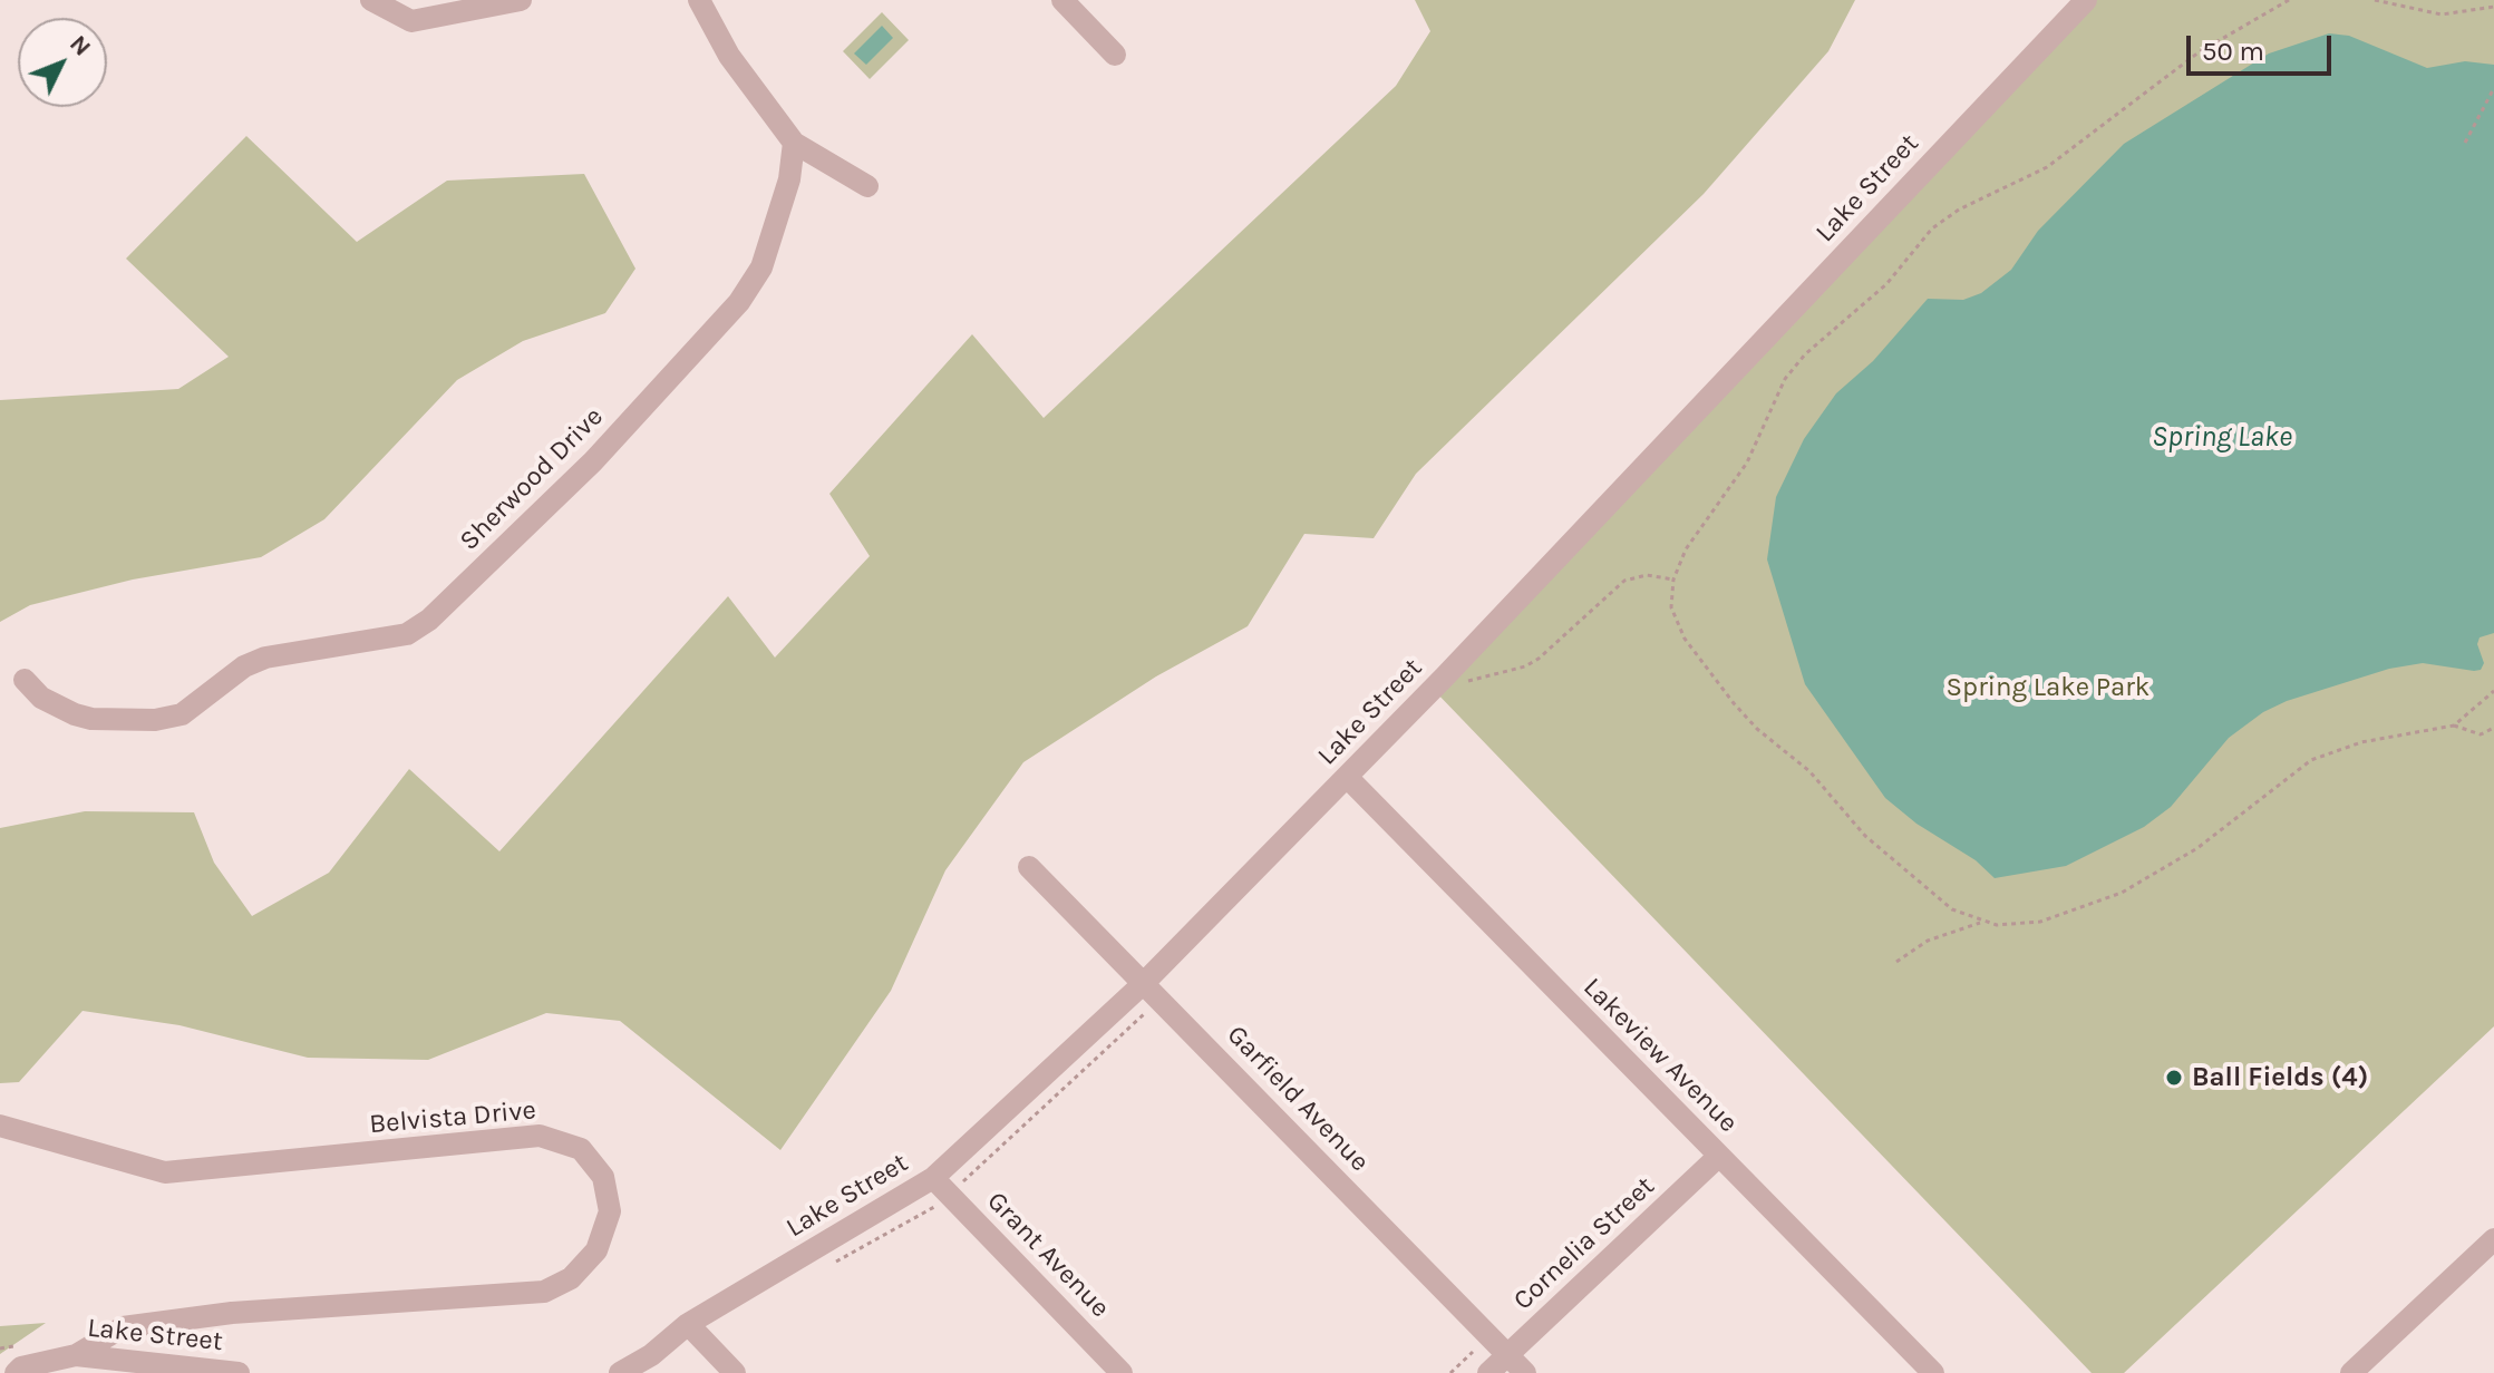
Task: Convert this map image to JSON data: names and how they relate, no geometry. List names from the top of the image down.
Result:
{
  "streets": {
    "street": [
      "Lake Street",
      "Sherwood Drive",
      "Lakeview Avenue",
      "Garfield Avenue",
      "Belvista Drive",
      "Cornelia Street",
      "Grant Avenue"
    ]
  },
  "crossings": [
    ["Lake Street", "Lakeview Avenue"],
    ["Lake Street", "Garfield Avenue"],
    ["Lake Street", "Belvista Drive"],
    ["Lake Street", "Grant Avenue"],
    ["Lakeview Avenue", "Cornelia Street"],
    ["Garfield Avenue", "Cornelia Street"]
  ],
  "water": ["Spring Lake"],
  "parks": ["Spring Lake Park"],
  "places": ["Ball Fields (4)"],
  "scale_bar": "50 m",
  "north": "top right"
}
